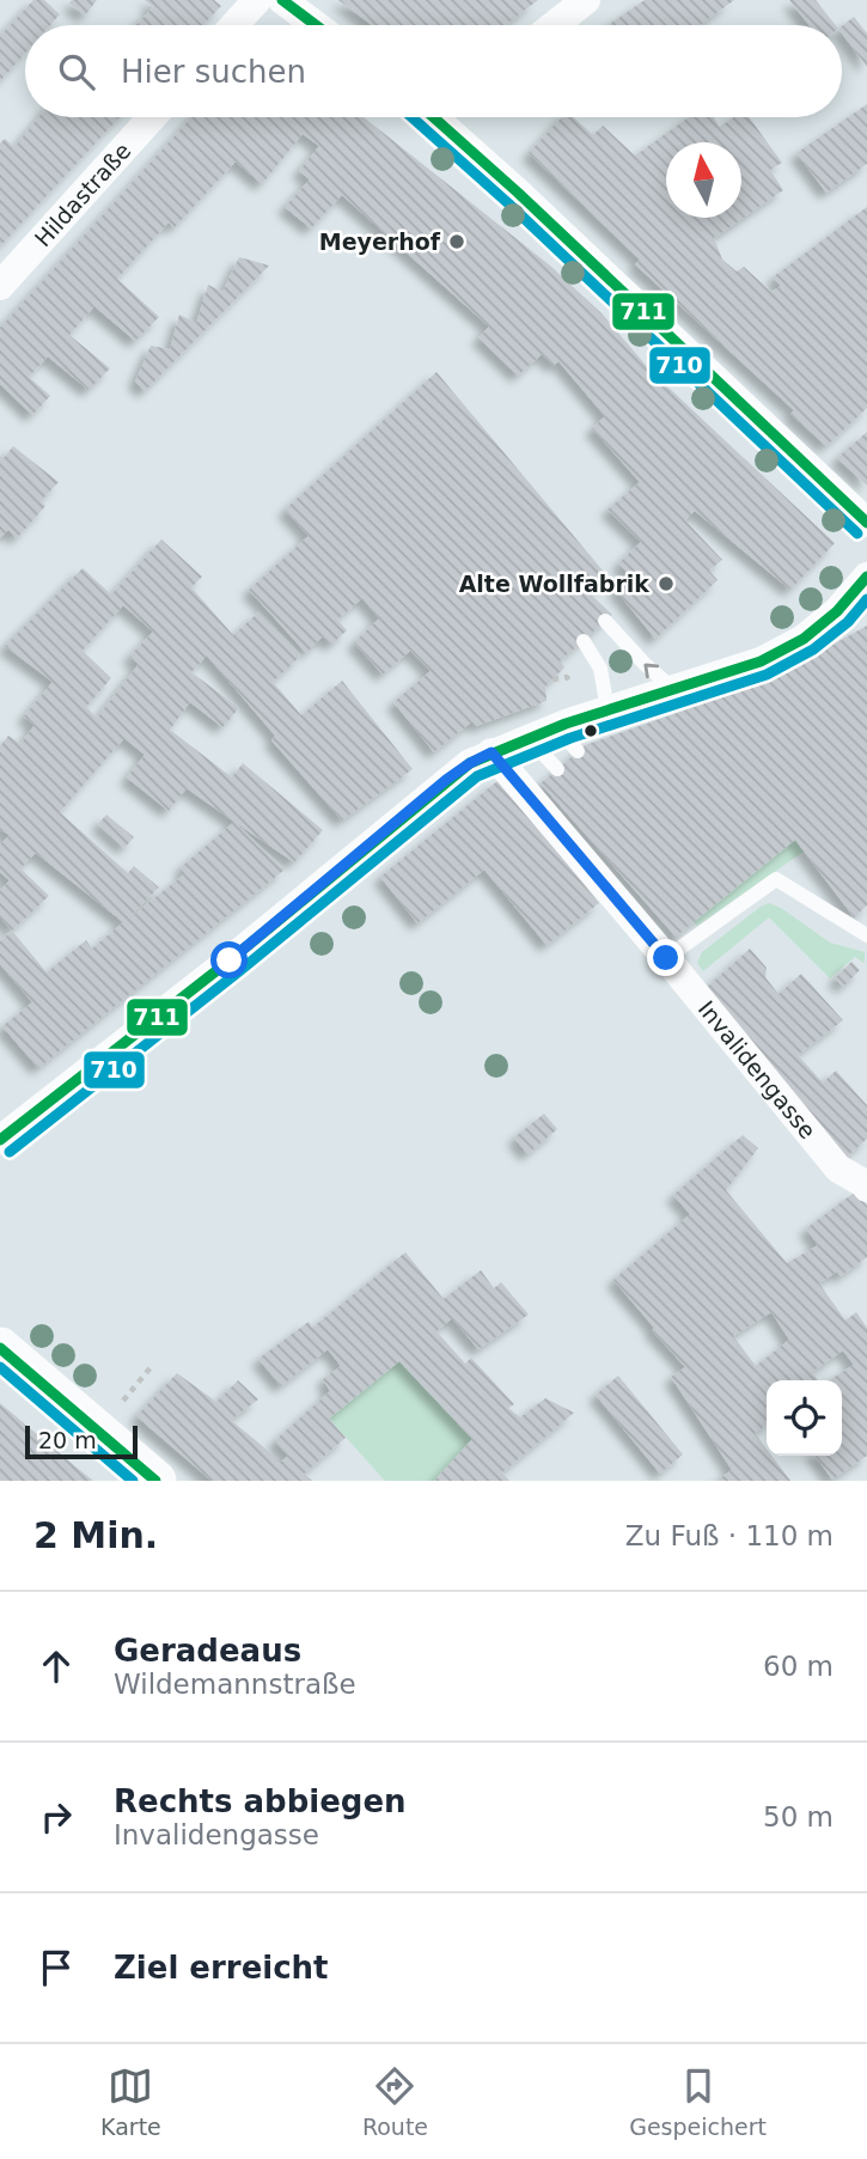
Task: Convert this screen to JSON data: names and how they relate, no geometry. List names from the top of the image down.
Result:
{
  "streets": {
    "street": ["Hildastraße", "Invalidengasse"]
  },
  "places": ["Meyerhof", "Alte Wollfabrik"],
  "lines": ["transit line 711", "transit line 710"],
  "scale_bar": "20 m",
  "north": "top",
  "page": {
    "search": "Hier suchen",
    "scale": "20 m",
    "heading": ["2 Min.", "Zu Fuß · 110 m"],
    "list": [
      ["Geradeaus", "Wildemannstraße", "60 m"],
      ["Rechts abbiegen", "Invalidengasse", "50 m"],
      "Ziel erreicht"
    ],
    "nav": ["Karte", "Route", "Gespeichert"]
  }
}
